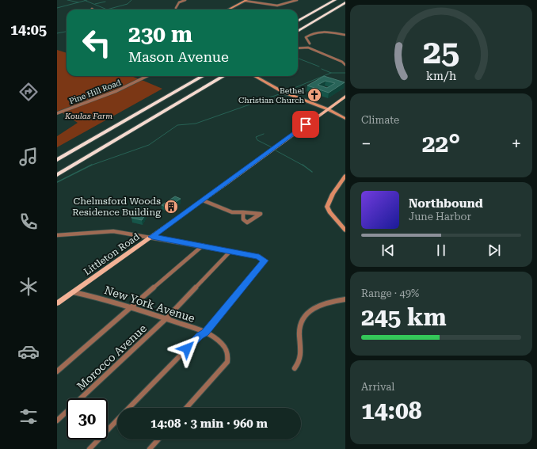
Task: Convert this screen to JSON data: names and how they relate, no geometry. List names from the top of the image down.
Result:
{
  "streets": {
    "main road": ["Littleton Road"],
    "street": ["Pine Hill Road", "New York Avenue", "Morocco Avenue"]
  },
  "crossings": [
    ["Littleton Road", "New York Avenue"],
    ["New York Avenue", "Morocco Avenue"]
  ],
  "parks": ["Koulas Farm"],
  "places": {
    "church": ["Bethel Christian Church"],
    "building": ["Chelmsford Woods Residence Building"]
  },
  "page": {
    "tabs": "14:05",
    "turn": ["230 m", "Mason Avenue"],
    "tile": [
      "Climate",
      ["Range · 49%", "245 km"],
      ["Arrival", "14:08"]
    ],
    "heat": ["−", "22°", "+"],
    "song": ["Northbound", "June Harbor"],
    "limit": "30",
    "trip": "14:08 · 3 min · 960 m",
    "gauge": ["25", "km/h"]
  }
}
